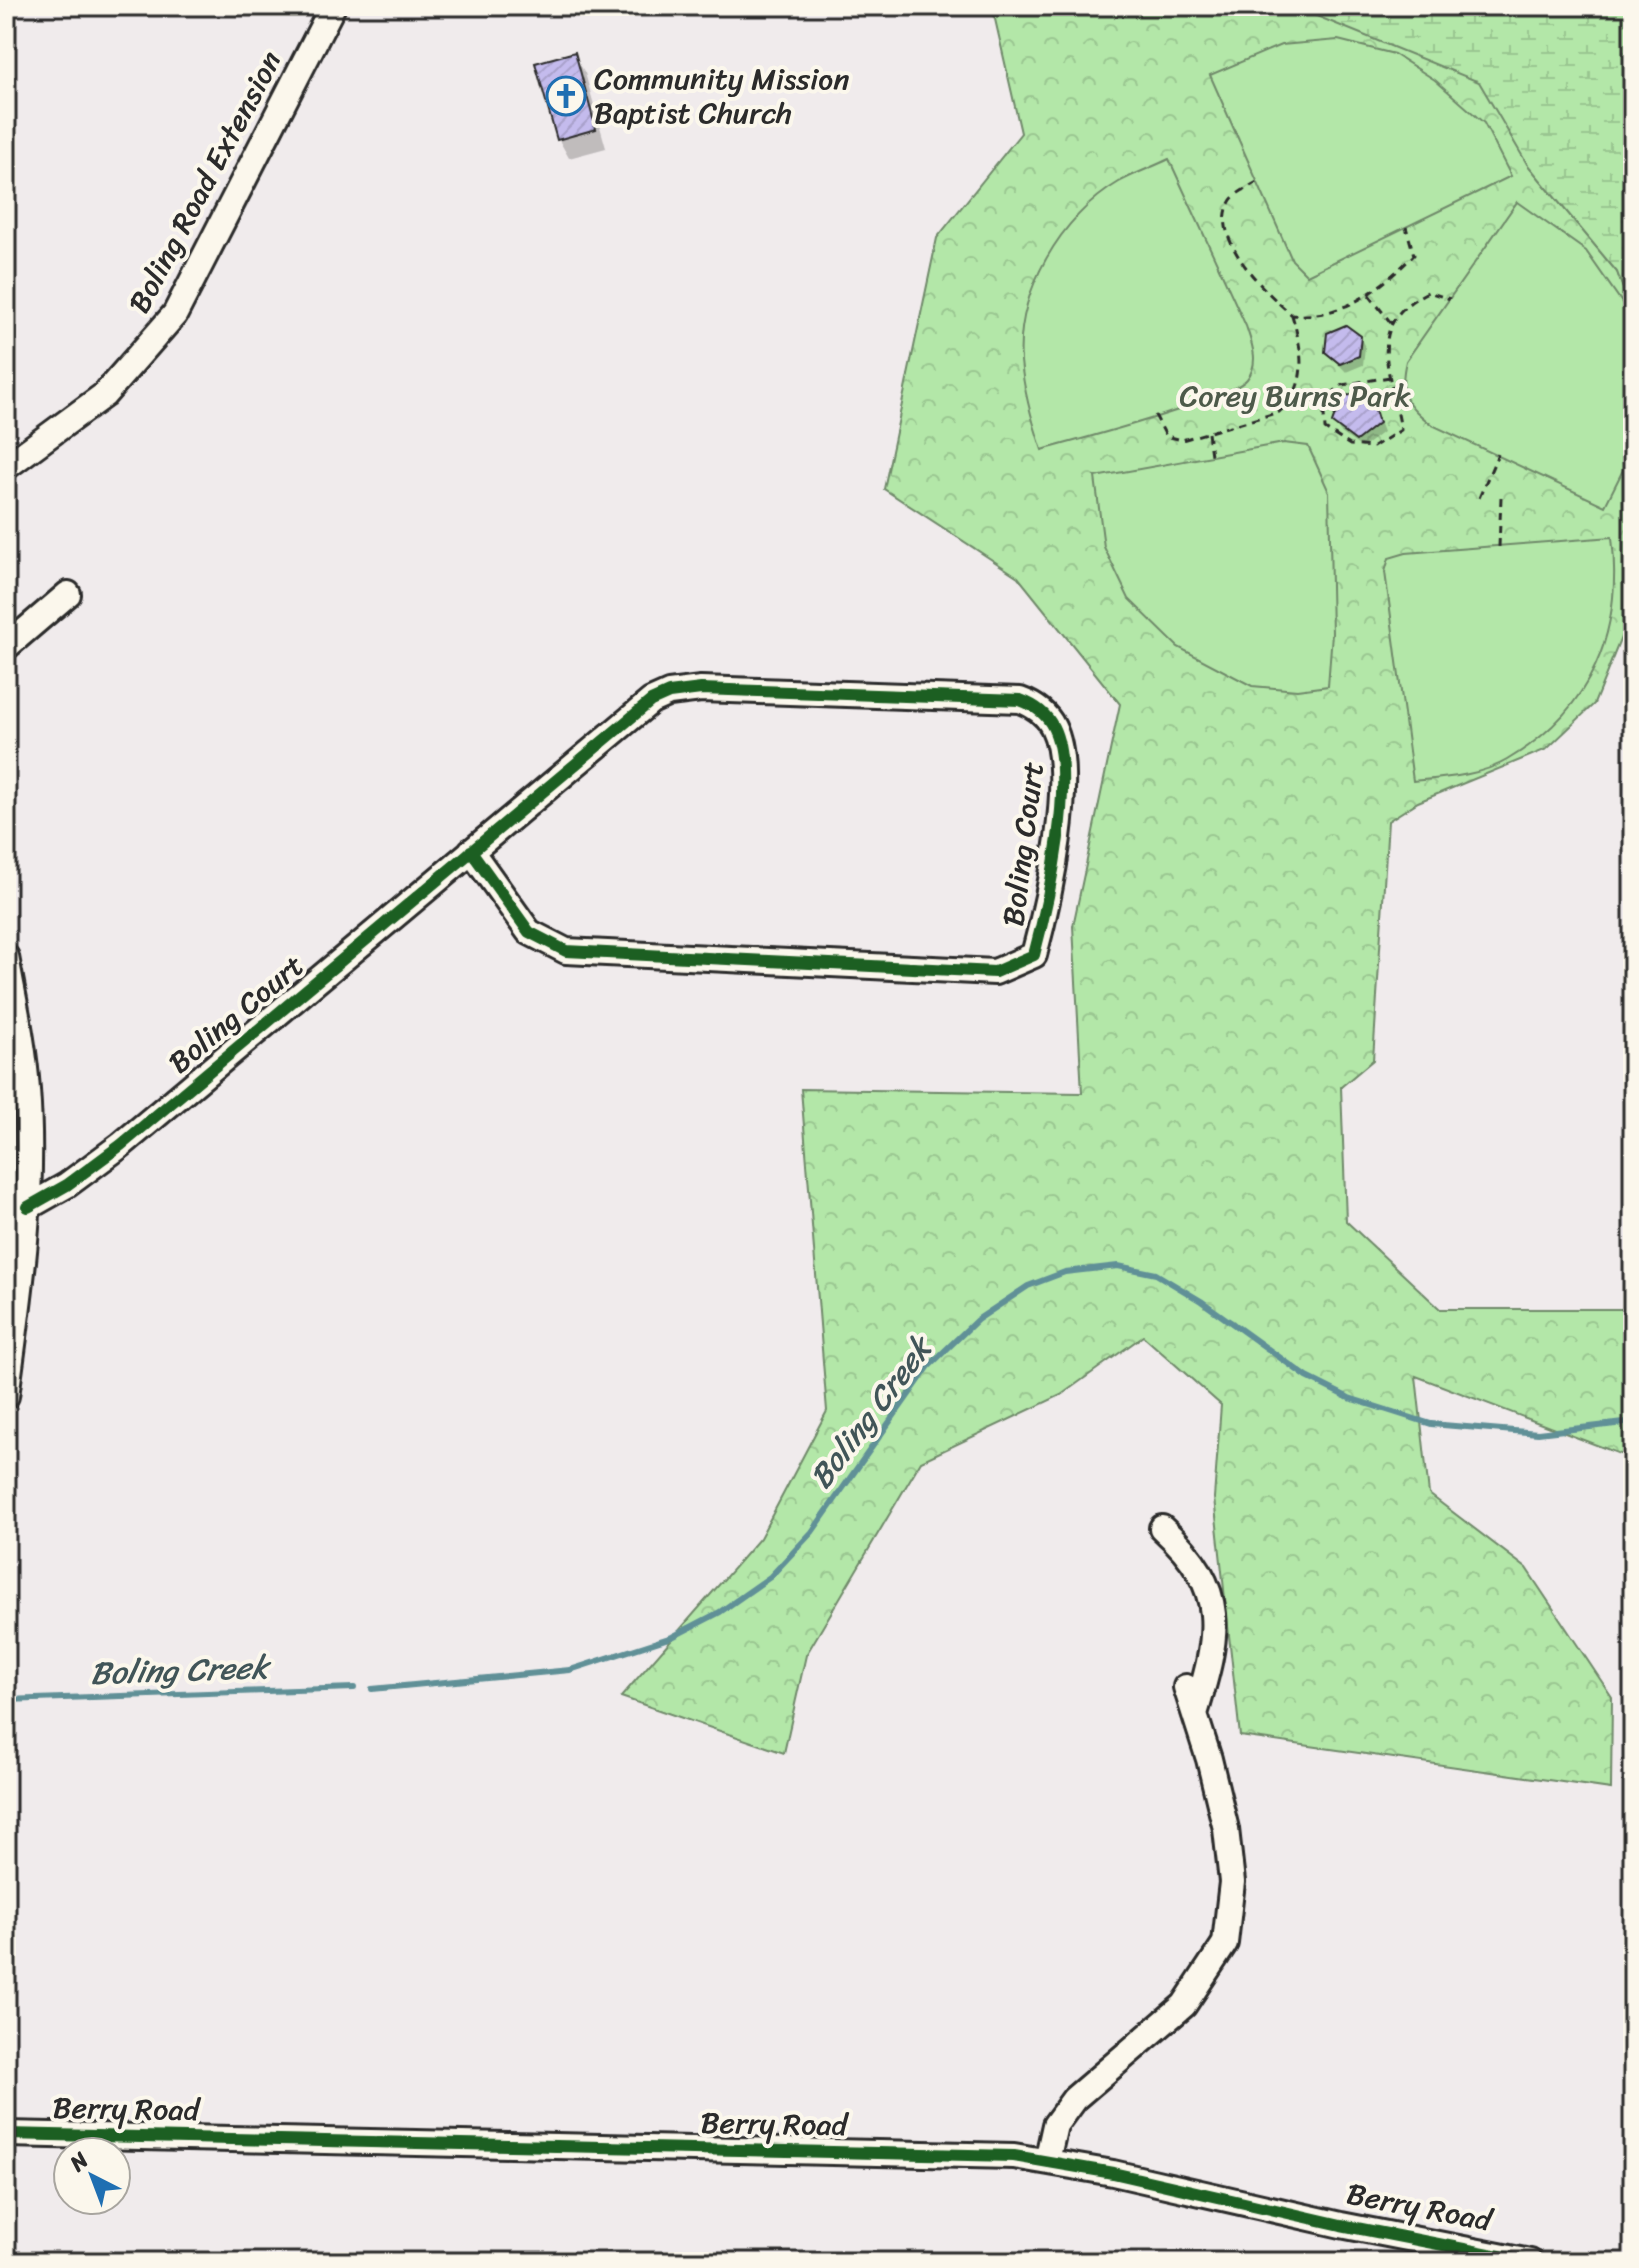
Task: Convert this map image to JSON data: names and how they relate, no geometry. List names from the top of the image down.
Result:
{
  "streets": {
    "street": ["Boling Road Extension", "Boling Court", "Berry Road"]
  },
  "water": ["Boling Creek"],
  "parks": ["Corey Burns Park"],
  "places": {
    "church": ["Community Mission Baptist Church"]
  },
  "north": "top left"
}
